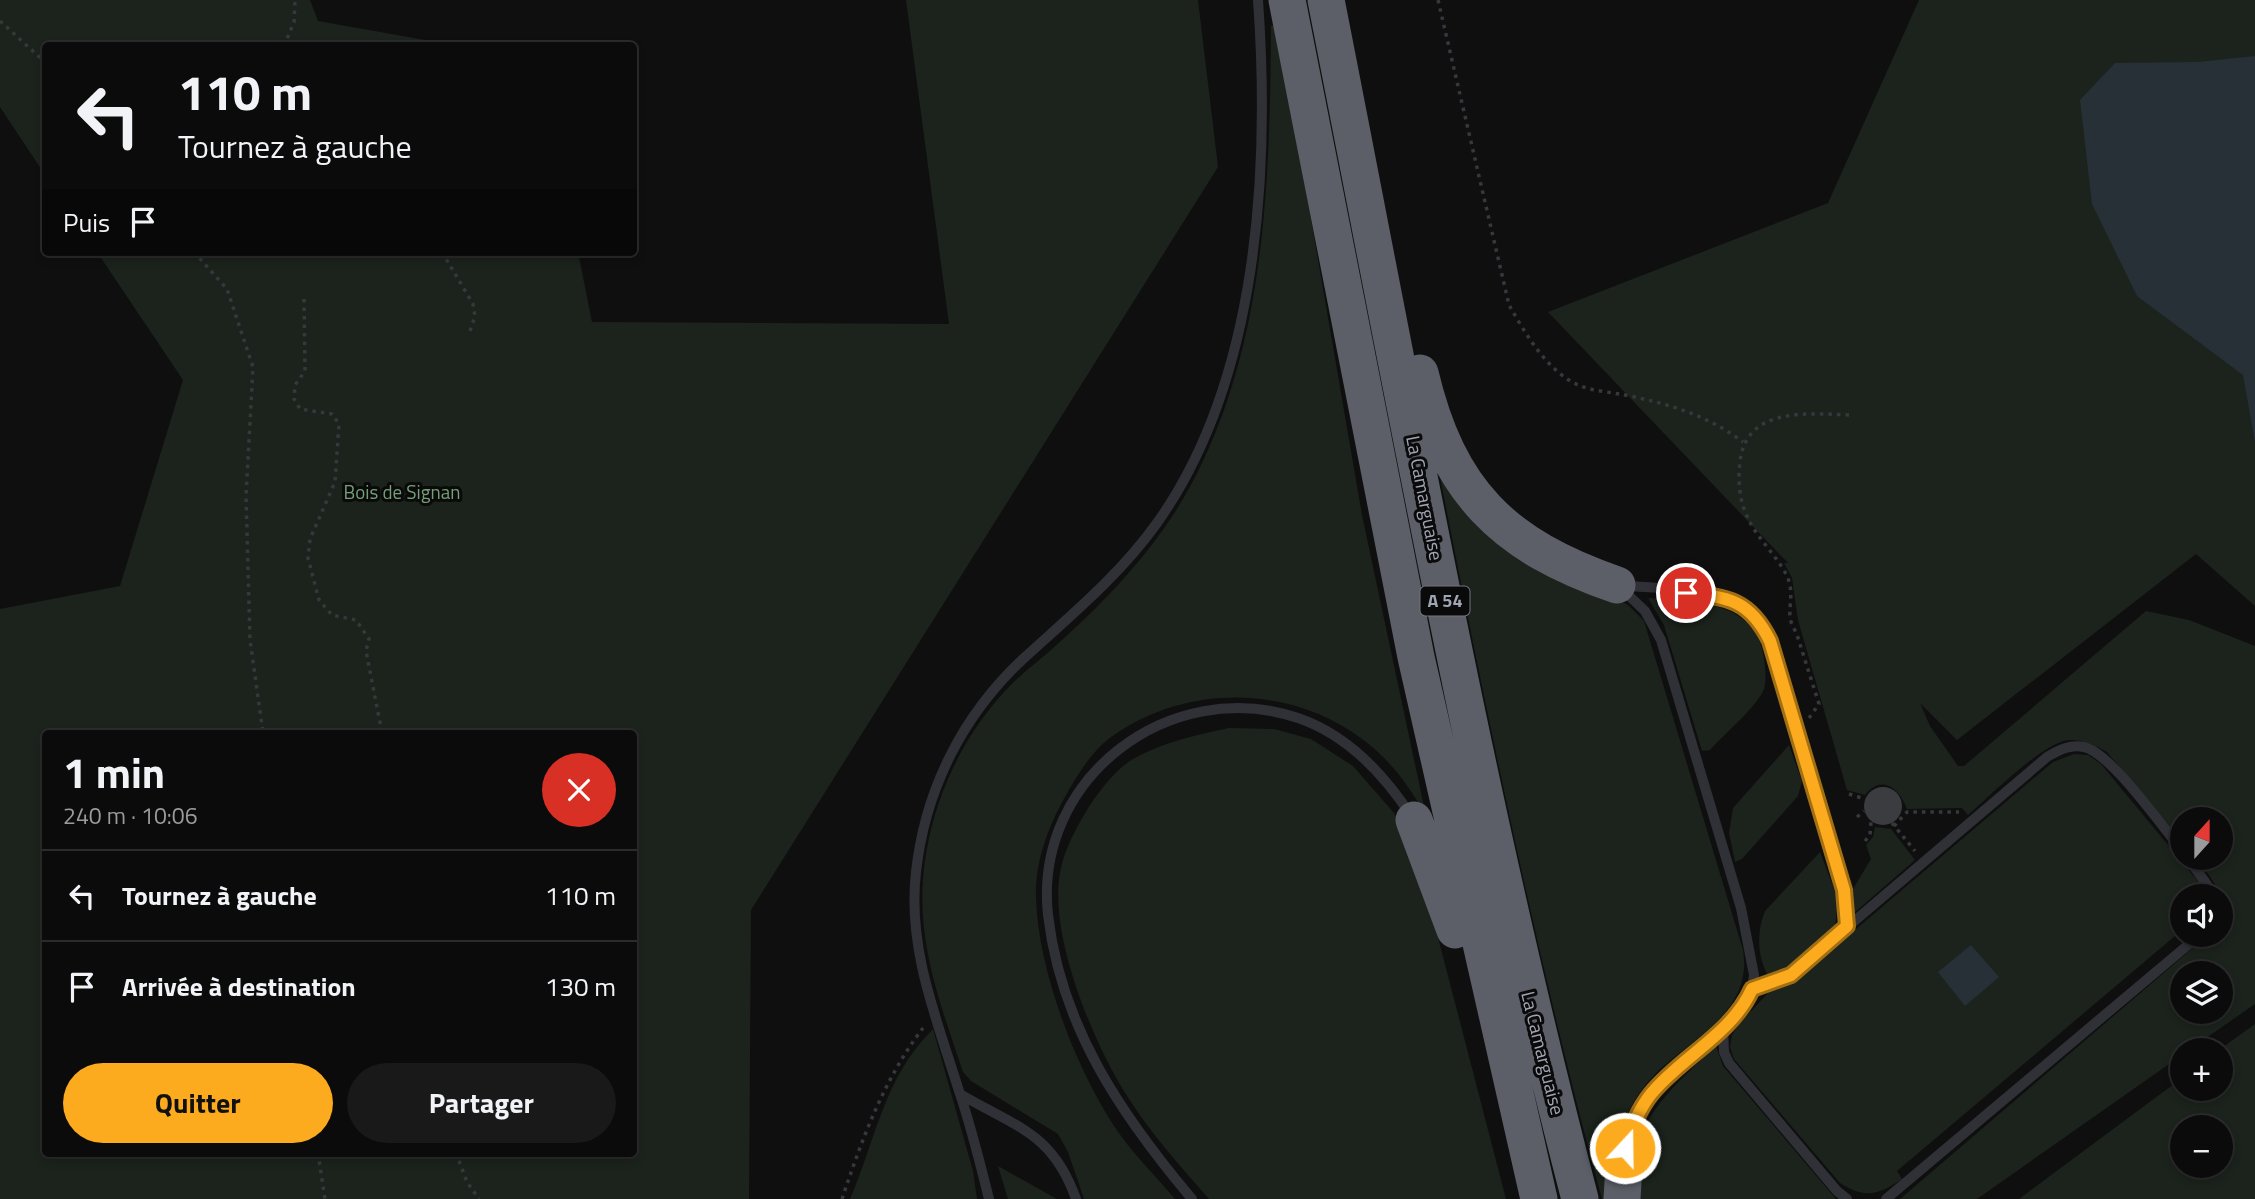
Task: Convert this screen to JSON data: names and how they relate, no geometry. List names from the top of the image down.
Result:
{
  "streets": {
    "highway": ["La Camarguaise", "A 54"]
  },
  "parks": ["Bois de Signan"],
  "north": "top",
  "page": {
    "turn": ["110 m", "Tournez à gauche"],
    "then": "Puis",
    "heading": ["1 min", "240 m · 10:06"],
    "map_buttons": ["+", "−"],
    "list": [
      {
        "name": "Tournez à gauche",
        "value": "110 m"
      },
      {
        "name": "Arrivée à destination",
        "value": "130 m"
      }
    ],
    "buttons": ["Quitter", "Partager"]
  }
}
